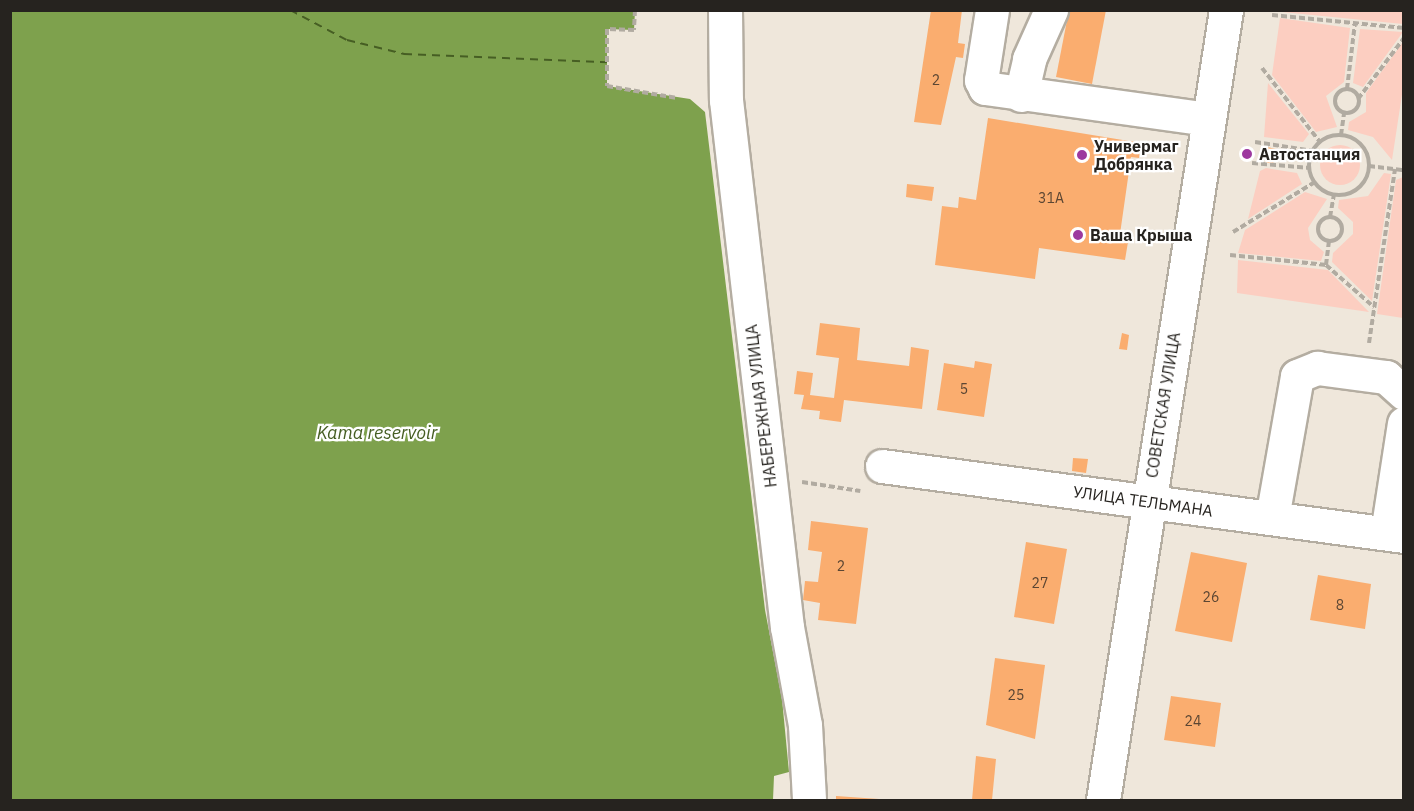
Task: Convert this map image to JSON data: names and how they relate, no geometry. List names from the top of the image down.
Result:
{
  "streets": {
    "street": ["СОВЕТСКАЯ УЛИЦА", "НАБЕРЕЖНАЯ УЛИЦА", "УЛИЦА ТЕЛЬМАНА"]
  },
  "crossings": [
    ["СОВЕТСКАЯ УЛИЦА", "УЛИЦА ТЕЛЬМАНА"]
  ],
  "water": ["Kama reservoir"],
  "places": ["Автостанция", "Универмаг Добрянка", "Ваша Крыша"],
  "house_numbers": [
    "2",
    "31А",
    "5",
    "2",
    "27",
    "26",
    "8",
    "25",
    "24"
  ]
}
